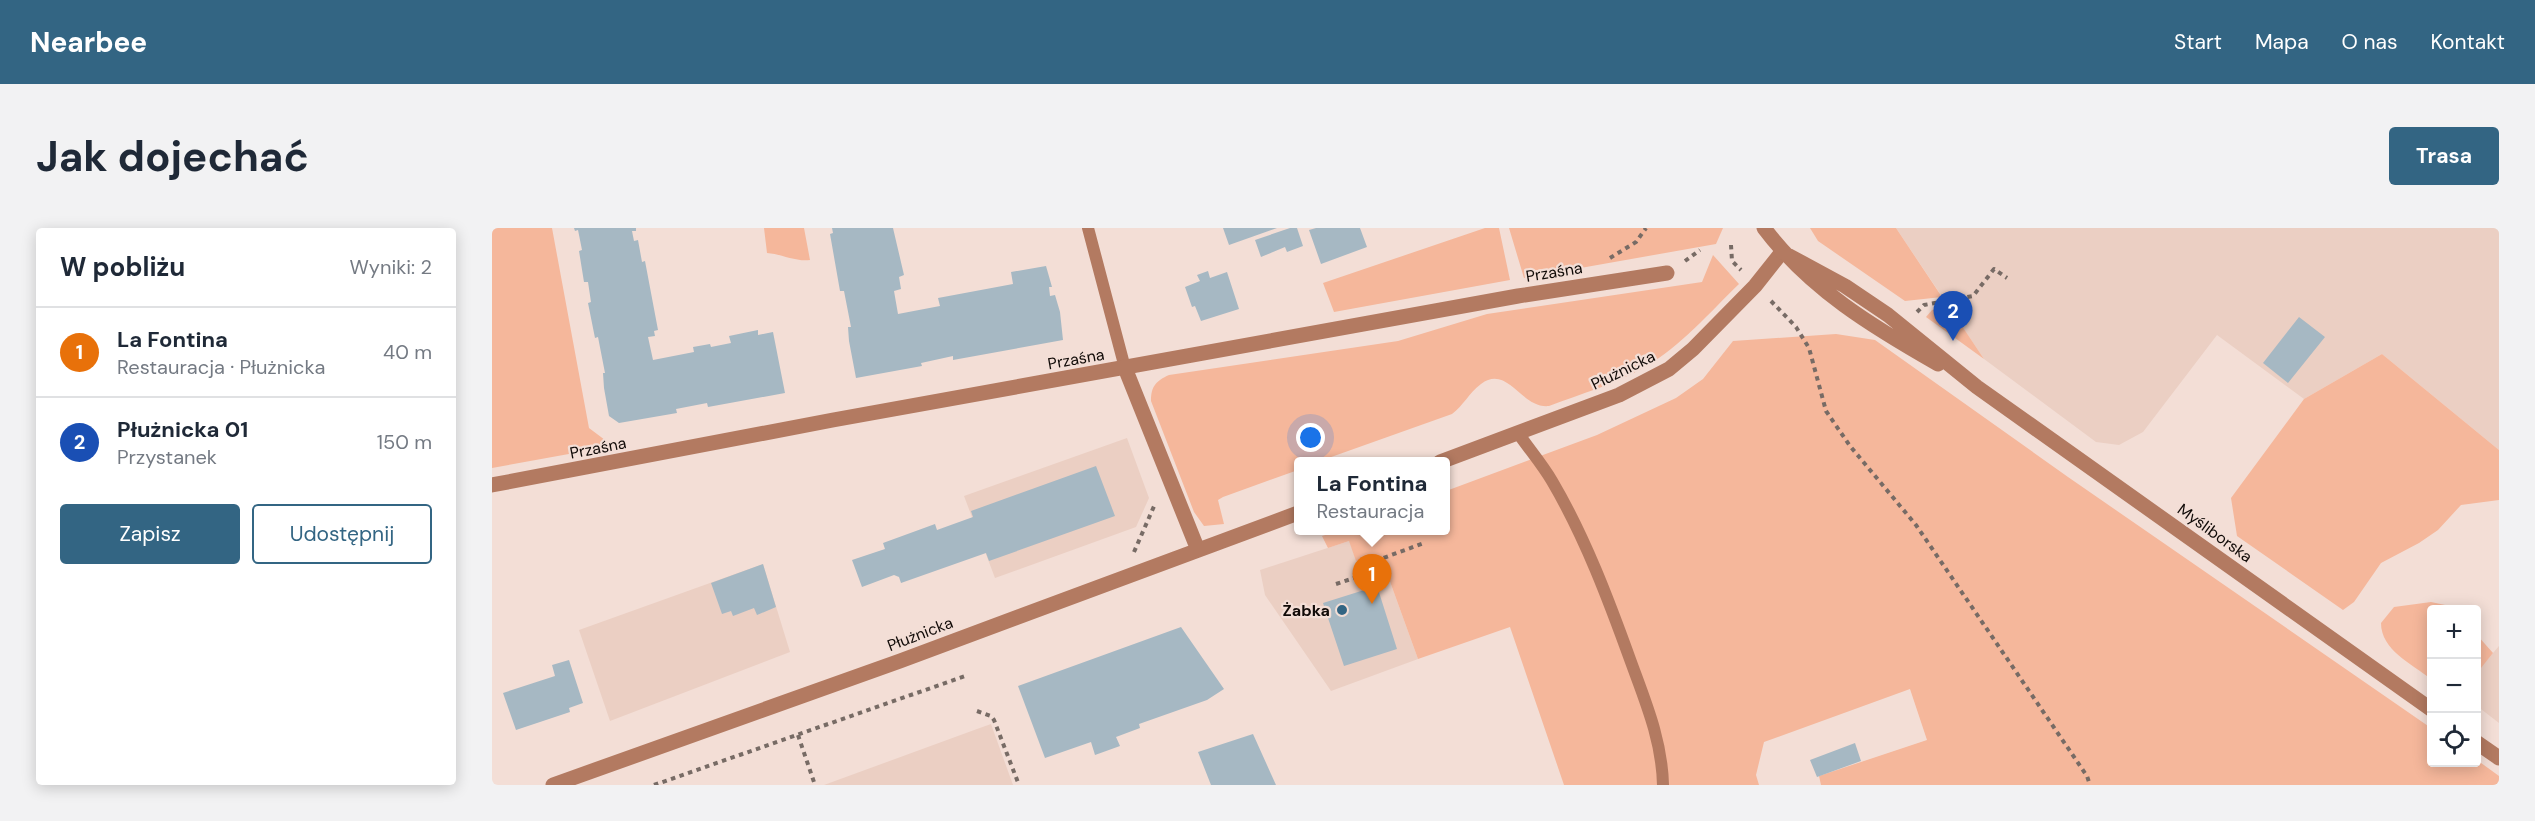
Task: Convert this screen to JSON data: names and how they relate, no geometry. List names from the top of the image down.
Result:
{
  "streets": {
    "street": ["Przaśna", "Płużnicka", "Myśliborska"]
  },
  "crossings": [
    ["Płużnicka", "Myśliborska"]
  ],
  "places": ["Żabka"],
  "page": {
    "header": "Nearbee",
    "nav": [
      "Start",
      "Mapa",
      "O nas",
      "Kontakt"
    ],
    "buttons": [
      "Trasa",
      ["Zapisz", "Udostępnij"]
    ],
    "title": "Jak dojechać",
    "heading": ["W pobliżu", "Wyniki: 2"],
    "pins": ["2", "1"],
    "list": [
      {
        "mark": "1",
        "name": "La Fontina",
        "note": "Restauracja · Płużnicka",
        "value": "40 m"
      },
      {
        "mark": "2",
        "name": "Płużnicka 01",
        "note": "Przystanek",
        "value": "150 m"
      }
    ],
    "popup": ["La Fontina", "Restauracja"],
    "map_buttons": ["+", "−"]
  }
}
